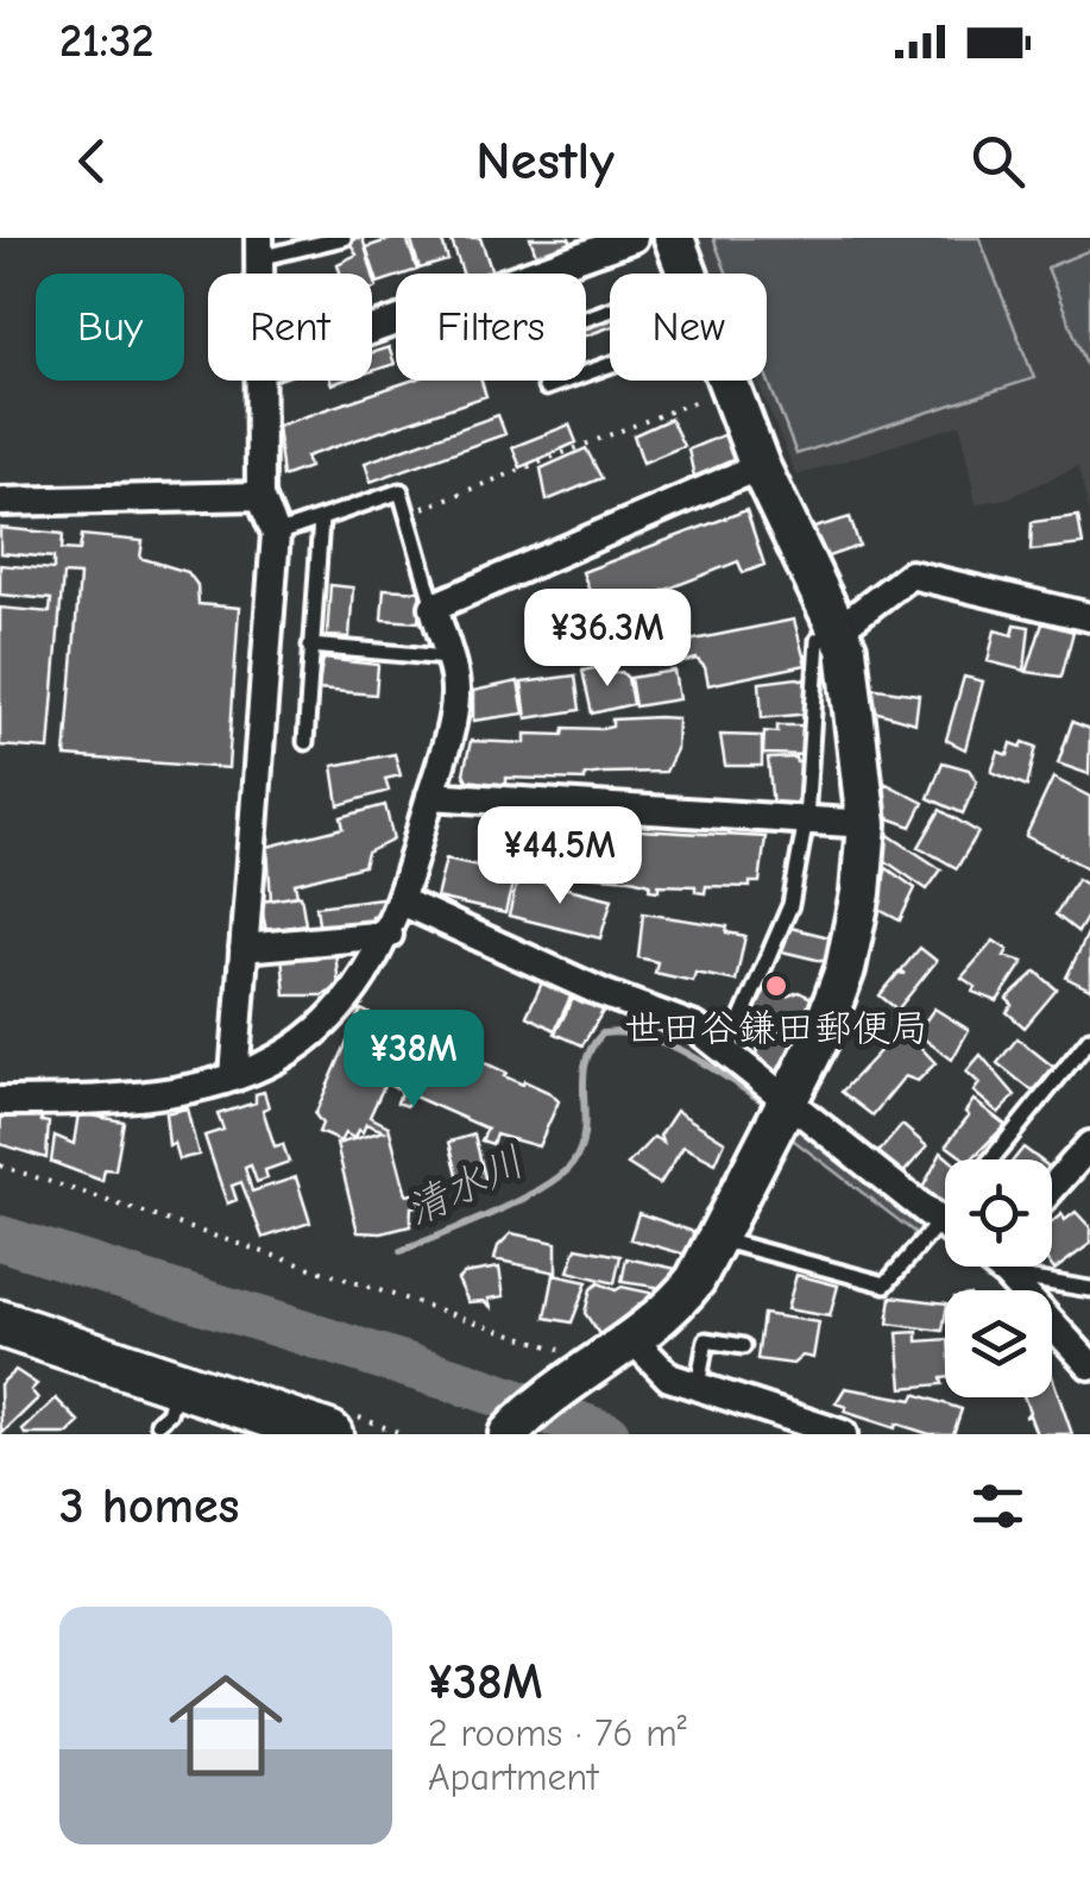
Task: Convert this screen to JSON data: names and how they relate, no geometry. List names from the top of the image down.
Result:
{
  "water": ["清水川"],
  "places": ["世田谷鎌田郵便局"],
  "page": {
    "status": "21:32",
    "header": "Nestly",
    "chip": [
      "Buy",
      "Rent",
      "Filters",
      "New"
    ],
    "price": ["¥36.3M", "¥44.5M", "¥38M"],
    "heading": "3 homes",
    "list": [
      {
        "name": "¥38M",
        "note": "2 rooms · 76 m² · Apartment"
      }
    ]
  }
}
